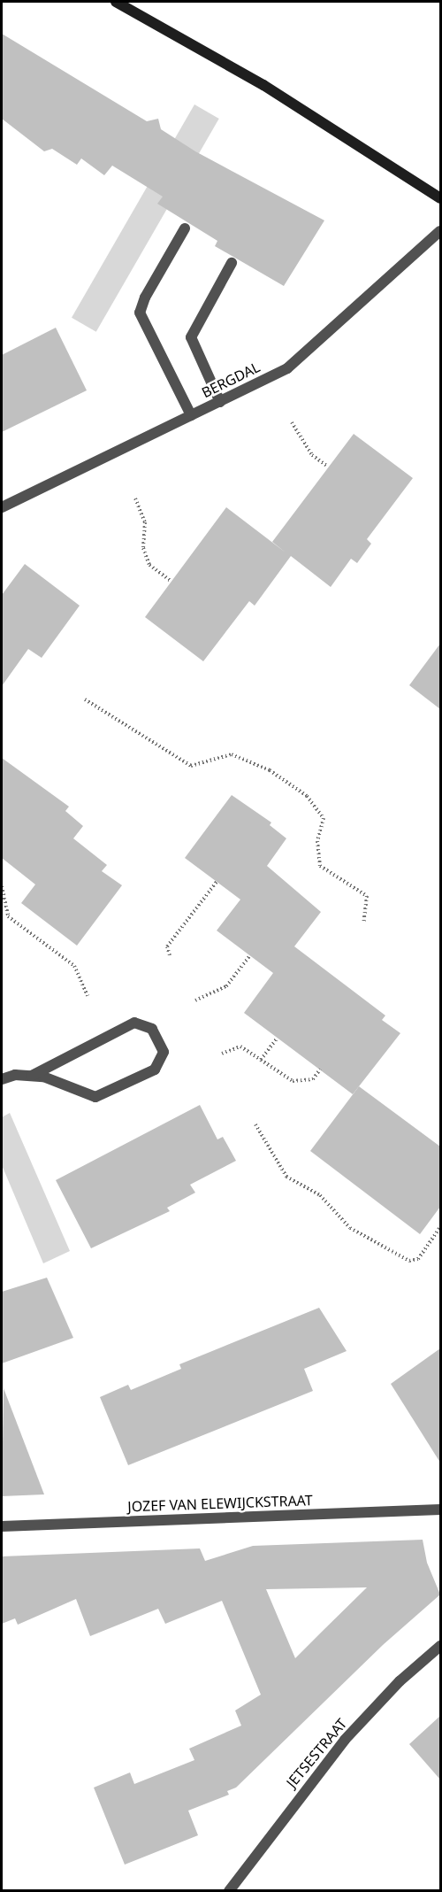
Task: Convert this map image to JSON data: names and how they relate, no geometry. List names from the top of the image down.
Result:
{
  "streets": {
    "street": ["BERGDAL", "JOZEF VAN ELEWIJCKSTRAAT", "JETSESTRAAT"]
  }
}
